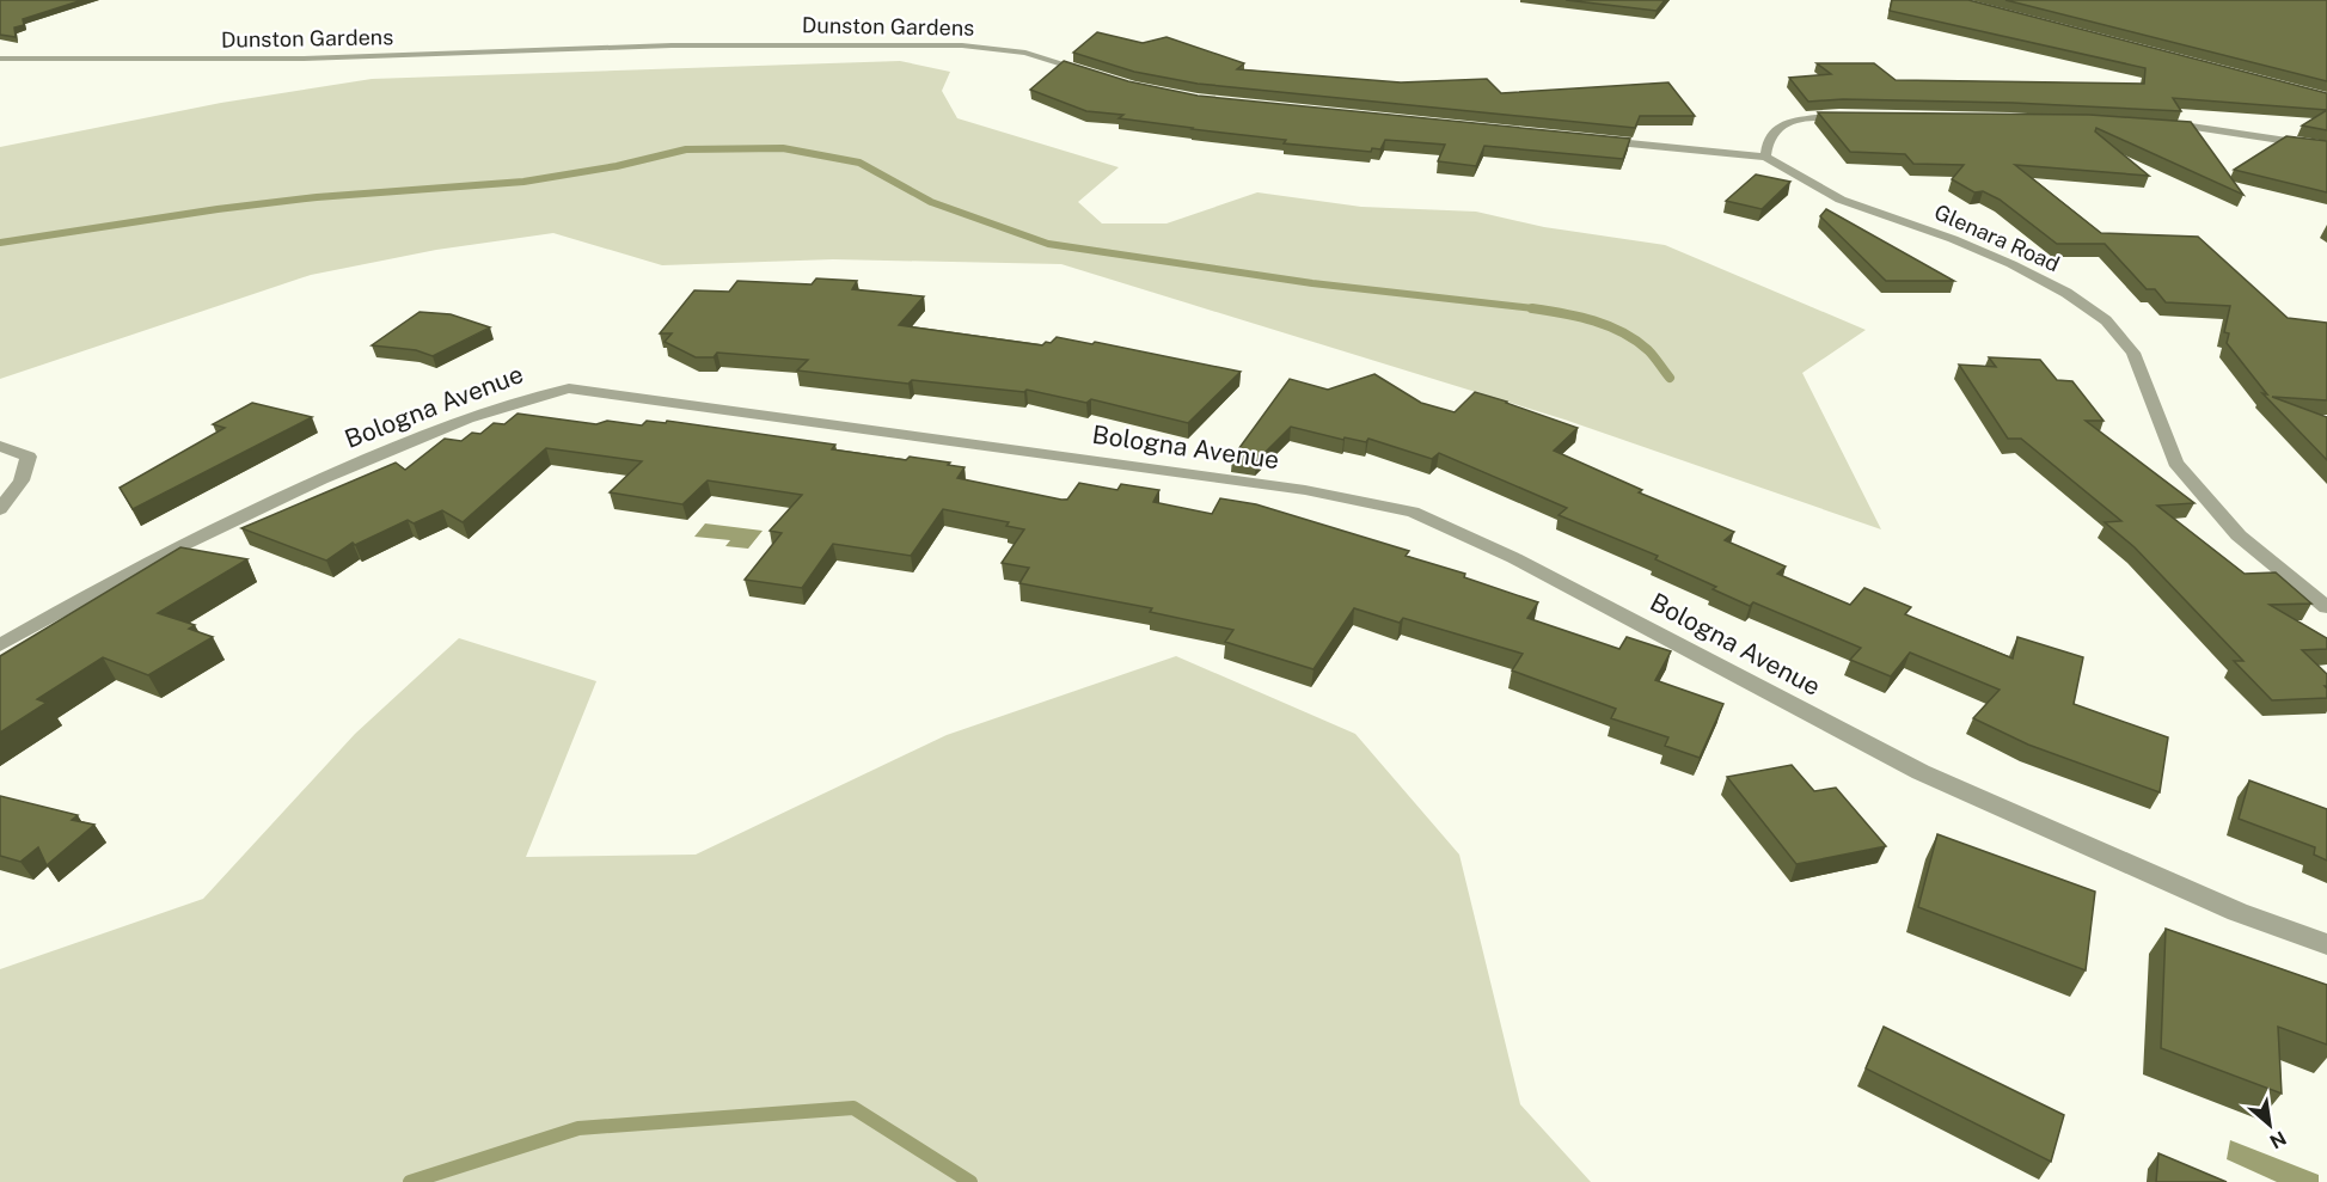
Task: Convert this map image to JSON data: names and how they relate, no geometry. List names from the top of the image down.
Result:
{
  "streets": {
    "street": ["Dunston Gardens", "Glenara Road", "Bologna Avenue"]
  },
  "north": "bottom right"
}
